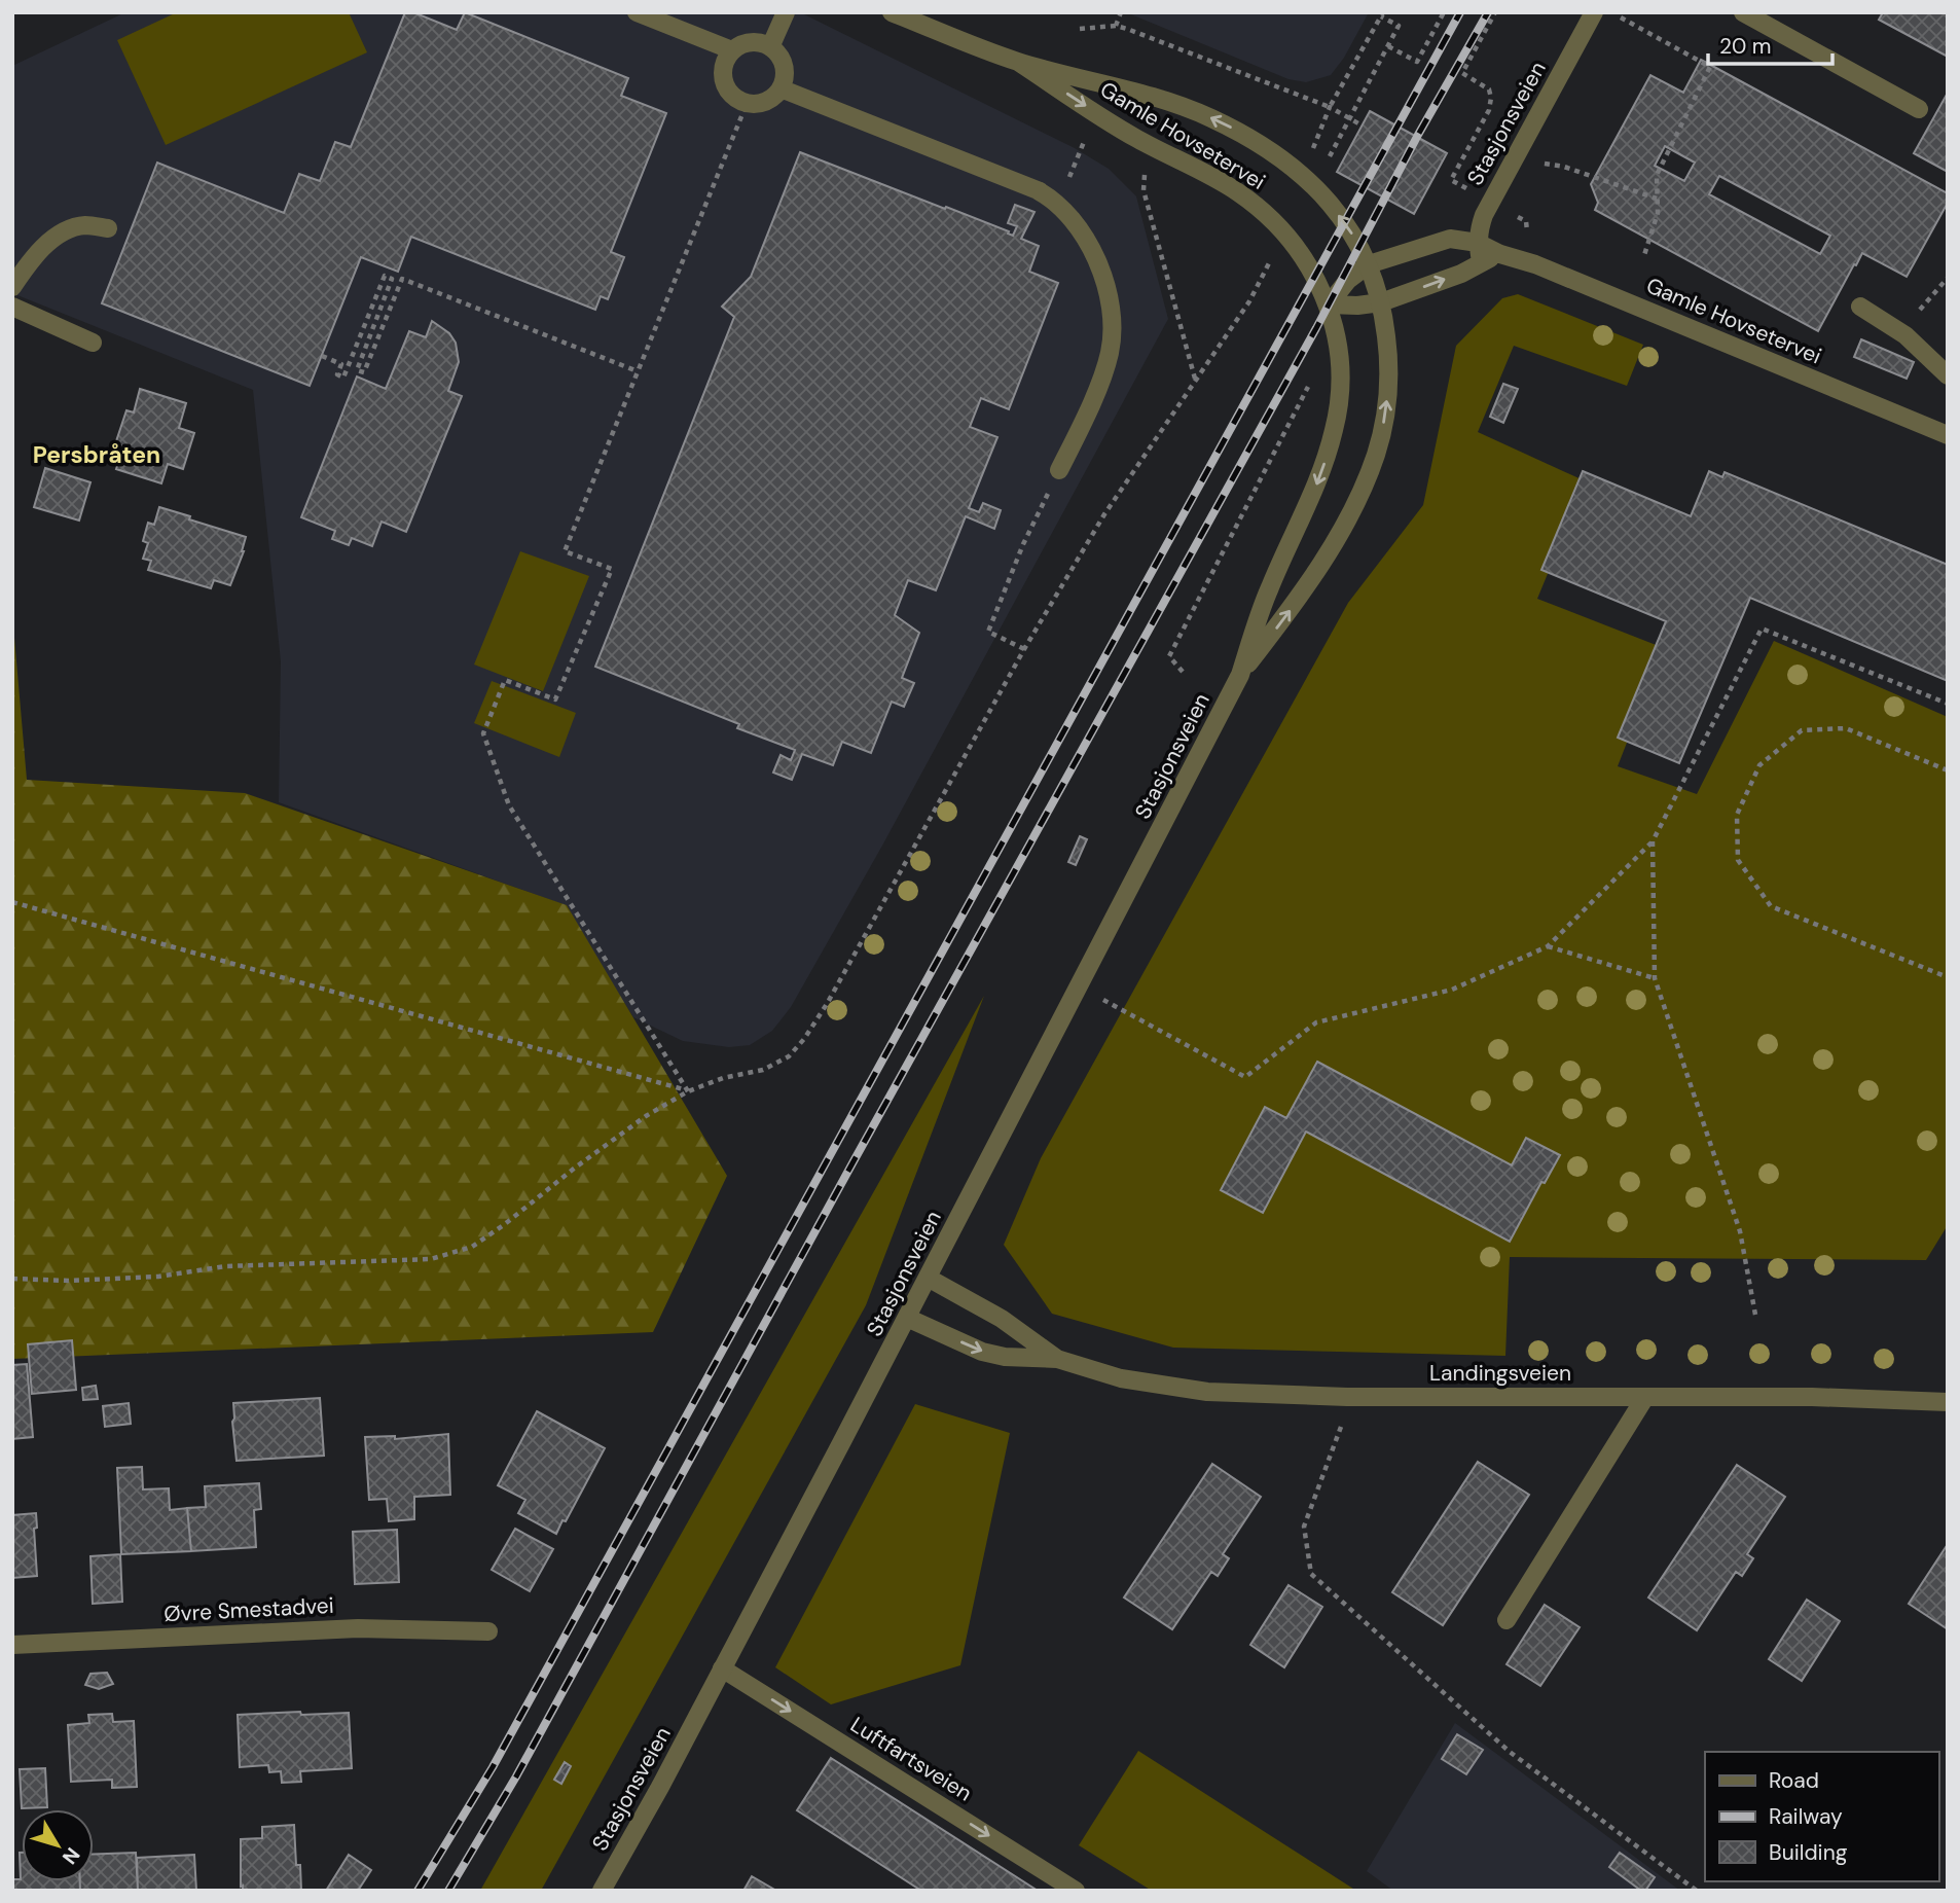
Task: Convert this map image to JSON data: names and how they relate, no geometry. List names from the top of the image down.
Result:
{
  "streets": {
    "street": [
      "Stasjonsveien",
      "Gamle Hovsetervei",
      "Landingsveien",
      "Øvre Smestadvei",
      "Luftfartsveien"
    ]
  },
  "crossings": [
    ["Stasjonsveien", "Gamle Hovsetervei"],
    ["Stasjonsveien", "Landingsveien"],
    ["Stasjonsveien", "Luftfartsveien"]
  ],
  "one_way": ["Luftfartsveien"],
  "districts": ["Persbråten"],
  "legend": ["Road", "Railway", "Building"],
  "scale_bar": "20 m",
  "north": "bottom right"
}
